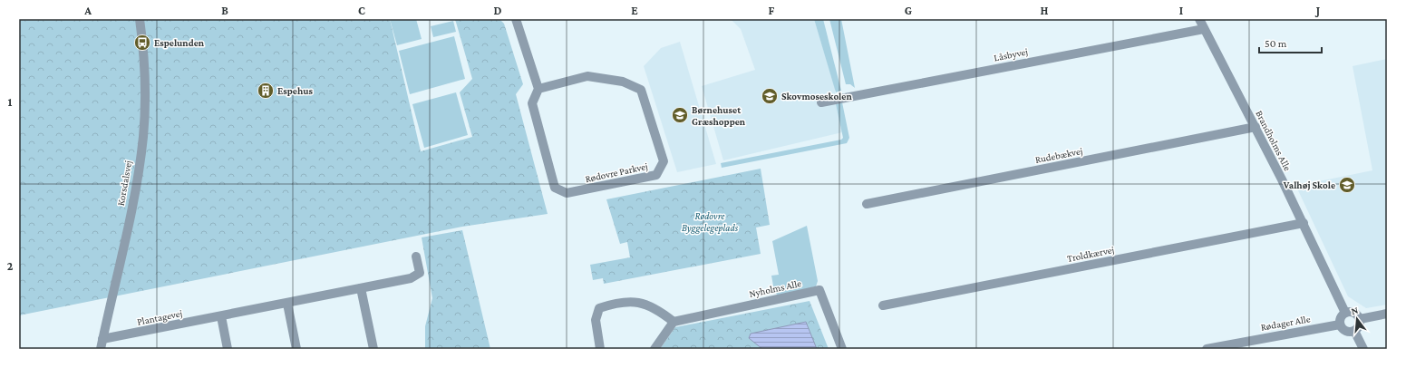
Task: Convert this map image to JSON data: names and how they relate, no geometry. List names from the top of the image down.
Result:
{
  "streets": {
    "street": [
      "Låsbyvej",
      "Brandholms Alle",
      "Rudebækvej",
      "Rødovre Parkvej",
      "Korsdalsvej",
      "Troldkærvej",
      "Nyholms Alle",
      "Plantagevej",
      "Rødager Alle"
    ]
  },
  "crossings": [
    ["Låsbyvej", "Brandholms Alle"],
    ["Brandholms Alle", "Rudebækvej"],
    ["Brandholms Alle", "Troldkærvej"],
    ["Brandholms Alle", "Rødager Alle"],
    ["Korsdalsvej", "Plantagevej"]
  ],
  "parks": ["Rødovre Byggelegeplads"],
  "places": {
    "bus stop": ["Espelunden"],
    "building": ["Espehus"],
    "school or university": ["Skovmoseskolen", "Børnehuset Græshoppen", "Valhøj Skole"]
  },
  "scale_bar": "50 m",
  "north": "top",
  "grid": {
    "columns": [
      "A",
      "B",
      "C",
      "D",
      "E",
      "F",
      "G",
      "H",
      "I",
      "J"
    ],
    "rows": ["1", "2"]
  }
}
